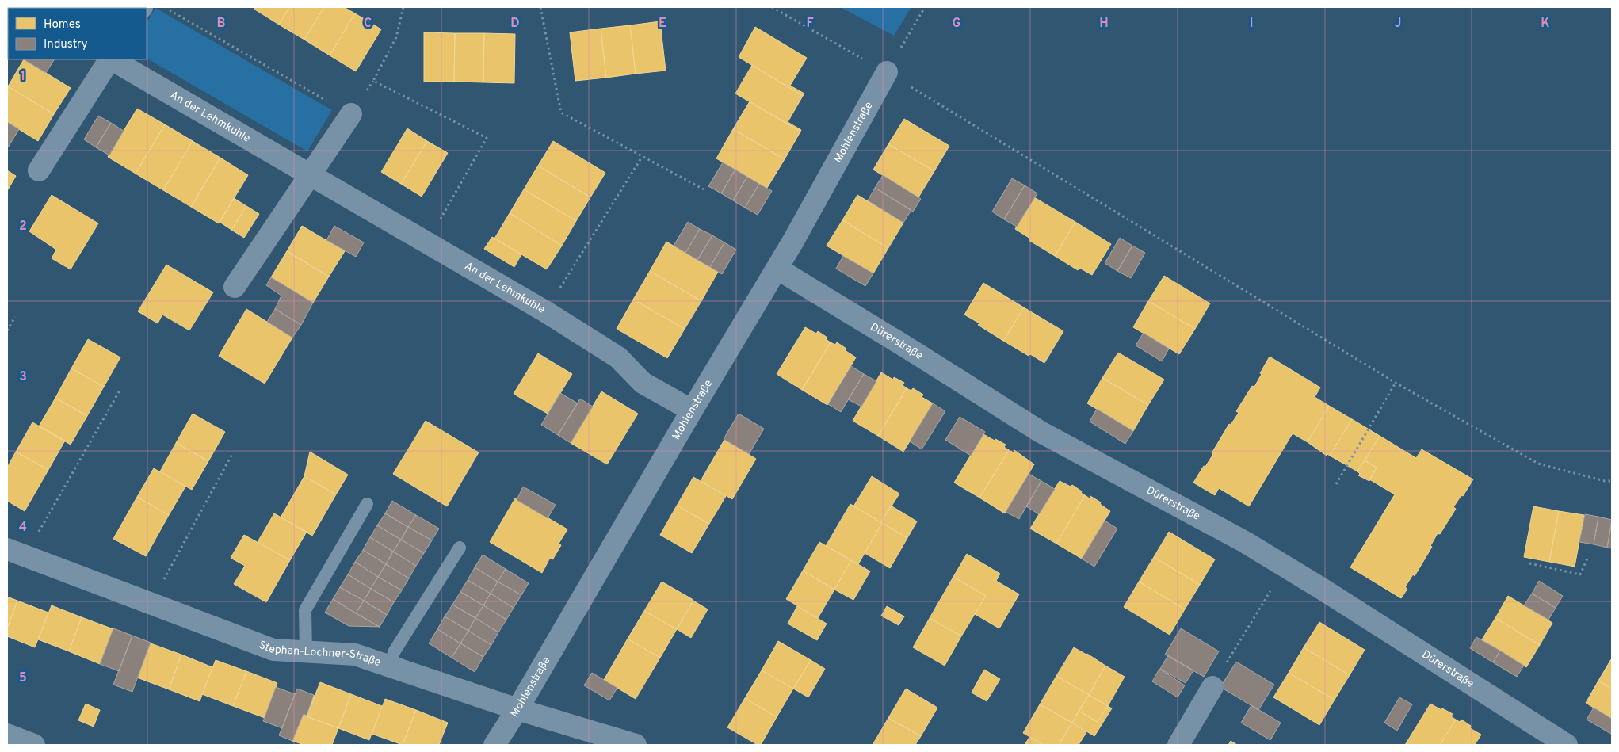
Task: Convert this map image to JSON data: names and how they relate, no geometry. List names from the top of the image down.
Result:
{
  "streets": {
    "street": [
      "An der Lehmkuhle",
      "Mohlenstraße",
      "Dürerstraße",
      "Stephan-Lochner-Straße"
    ]
  },
  "crossings": [
    ["An der Lehmkuhle", "Mohlenstraße"],
    ["Mohlenstraße", "Dürerstraße"],
    ["Mohlenstraße", "Stephan-Lochner-Straße"]
  ],
  "legend": ["Homes", "Industry"],
  "grid": {
    "columns": [
      "B",
      "C",
      "D",
      "E",
      "F",
      "G",
      "H",
      "I",
      "J",
      "K"
    ],
    "rows": [
      "1",
      "2",
      "3",
      "4",
      "5"
    ]
  }
}
